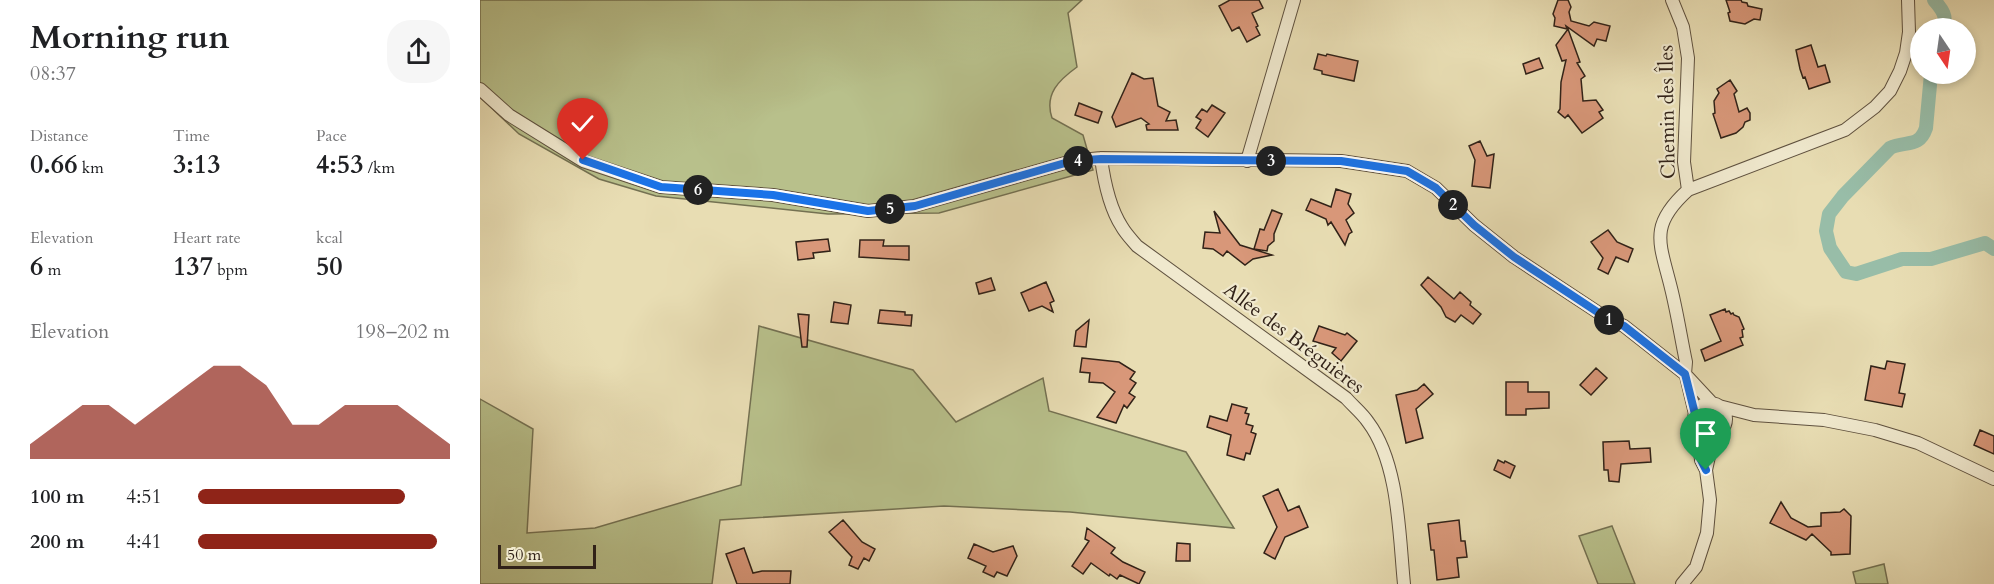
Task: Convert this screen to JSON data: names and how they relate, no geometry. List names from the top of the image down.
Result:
{
  "streets": {
    "street": ["Chemin des Îles", "Allée des Bréguières"]
  },
  "scale_bar": "50 m",
  "north": "bottom",
  "page": {
    "heading": ["Morning run", "08:37"],
    "stats": [
      ["Distance", "0.66 km"],
      ["Time", "3:13"],
      ["Pace", "4:53 /km"],
      ["Elevation", "6 m"],
      ["Heart rate", "137 bpm"],
      ["kcal", "50"]
    ],
    "pins": [
      "3",
      "4",
      "6",
      "2",
      "5",
      "1"
    ],
    "chart": ["Elevation", "198–202 m"],
    "list": [
      {
        "name": "100 m",
        "note": "4:51"
      },
      {
        "name": "200 m",
        "note": "4:41"
      }
    ],
    "scale": "50 m"
  }
}
